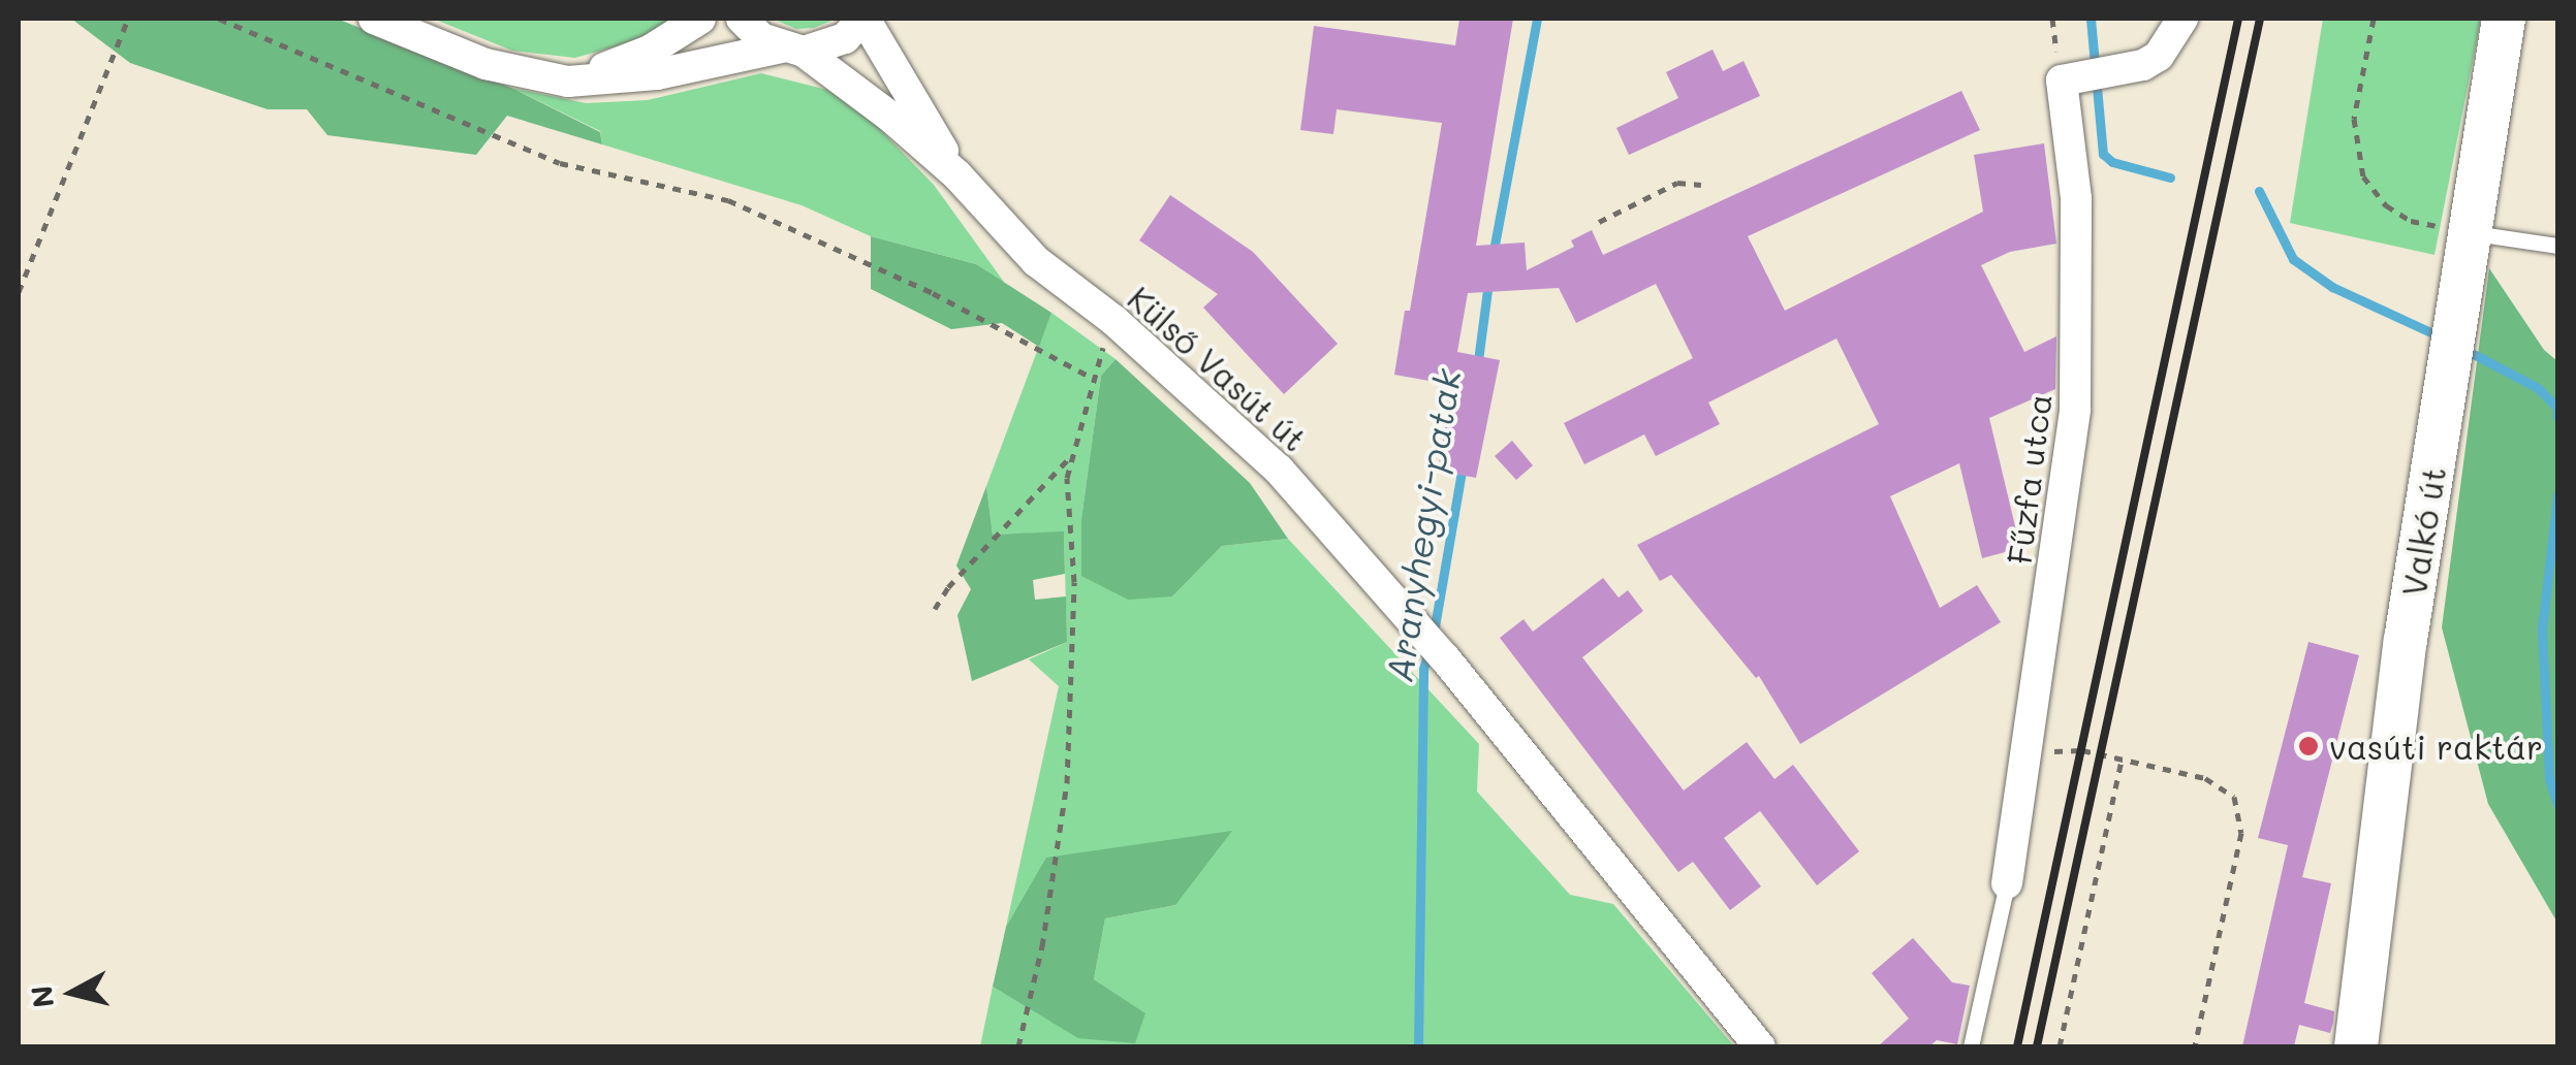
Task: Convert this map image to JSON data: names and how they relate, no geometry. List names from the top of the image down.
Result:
{
  "streets": {
    "street": ["Külső Vasút út", "Fűzfa utca", "Valkó út"]
  },
  "water": ["Aranyhegyi-patak"],
  "places": ["vasúti raktár"],
  "north": "left"
}
